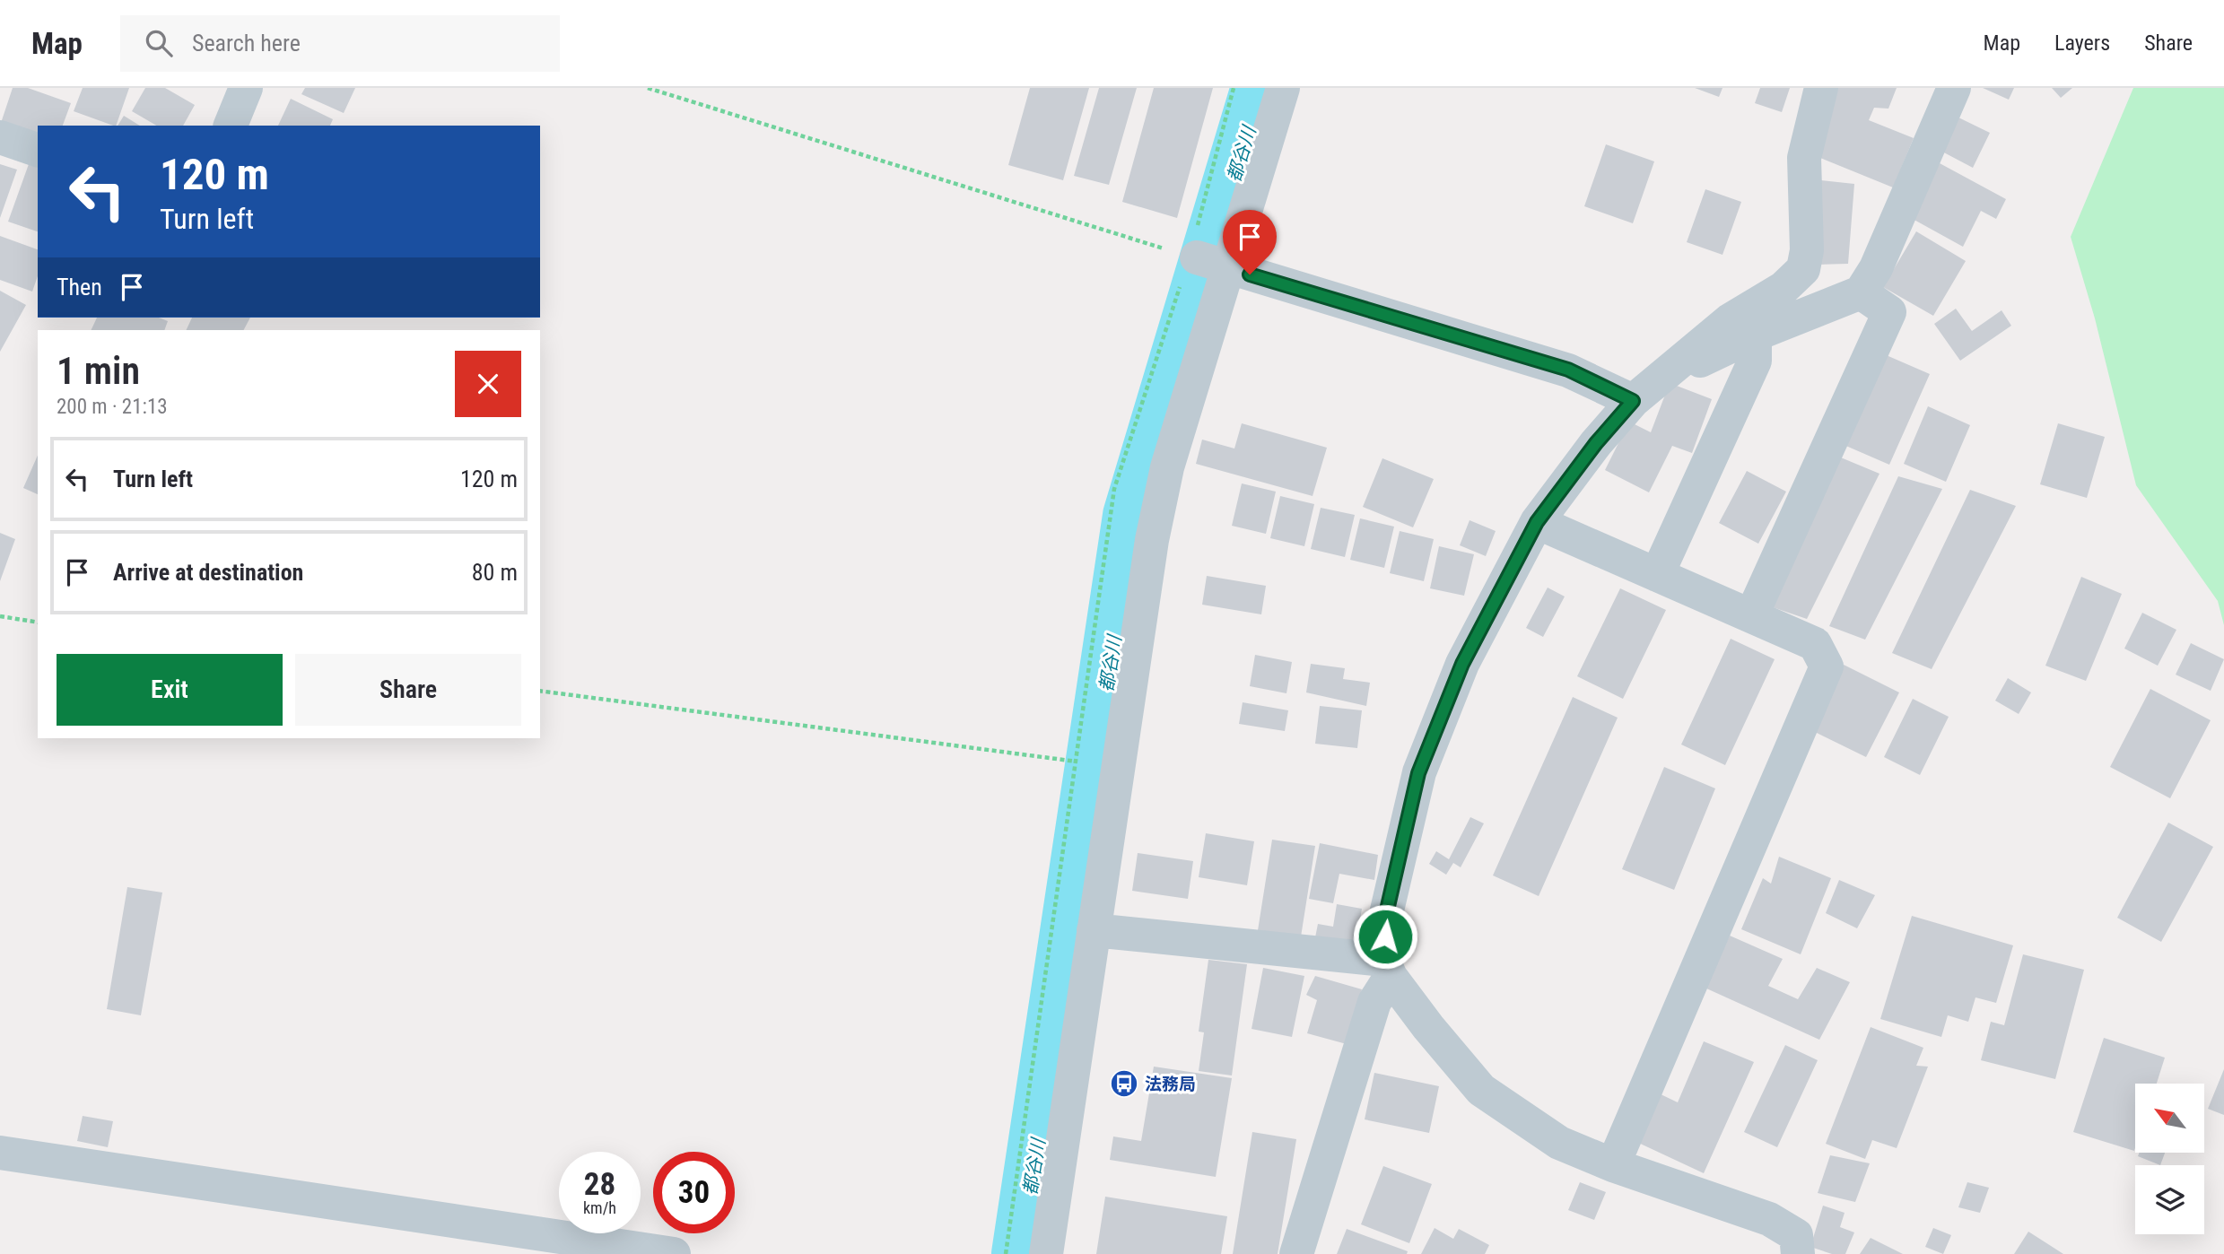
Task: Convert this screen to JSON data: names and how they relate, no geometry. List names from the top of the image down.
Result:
{
  "water": ["都谷川"],
  "places": {
    "bus stop": ["法務局"]
  },
  "north": "top left",
  "page": {
    "header": "Map",
    "search": "Search here",
    "nav": ["Map", "Layers", "Share"],
    "turn": ["120 m", "Turn left"],
    "then": "Then",
    "heading": ["1 min", "200 m · 21:13"],
    "list": [
      {
        "name": "Turn left",
        "value": "120 m"
      },
      {
        "name": "Arrive at destination",
        "value": "80 m"
      }
    ],
    "buttons": ["Exit", "Share"],
    "speed": "28 km/h",
    "limit": "30"
  }
}
